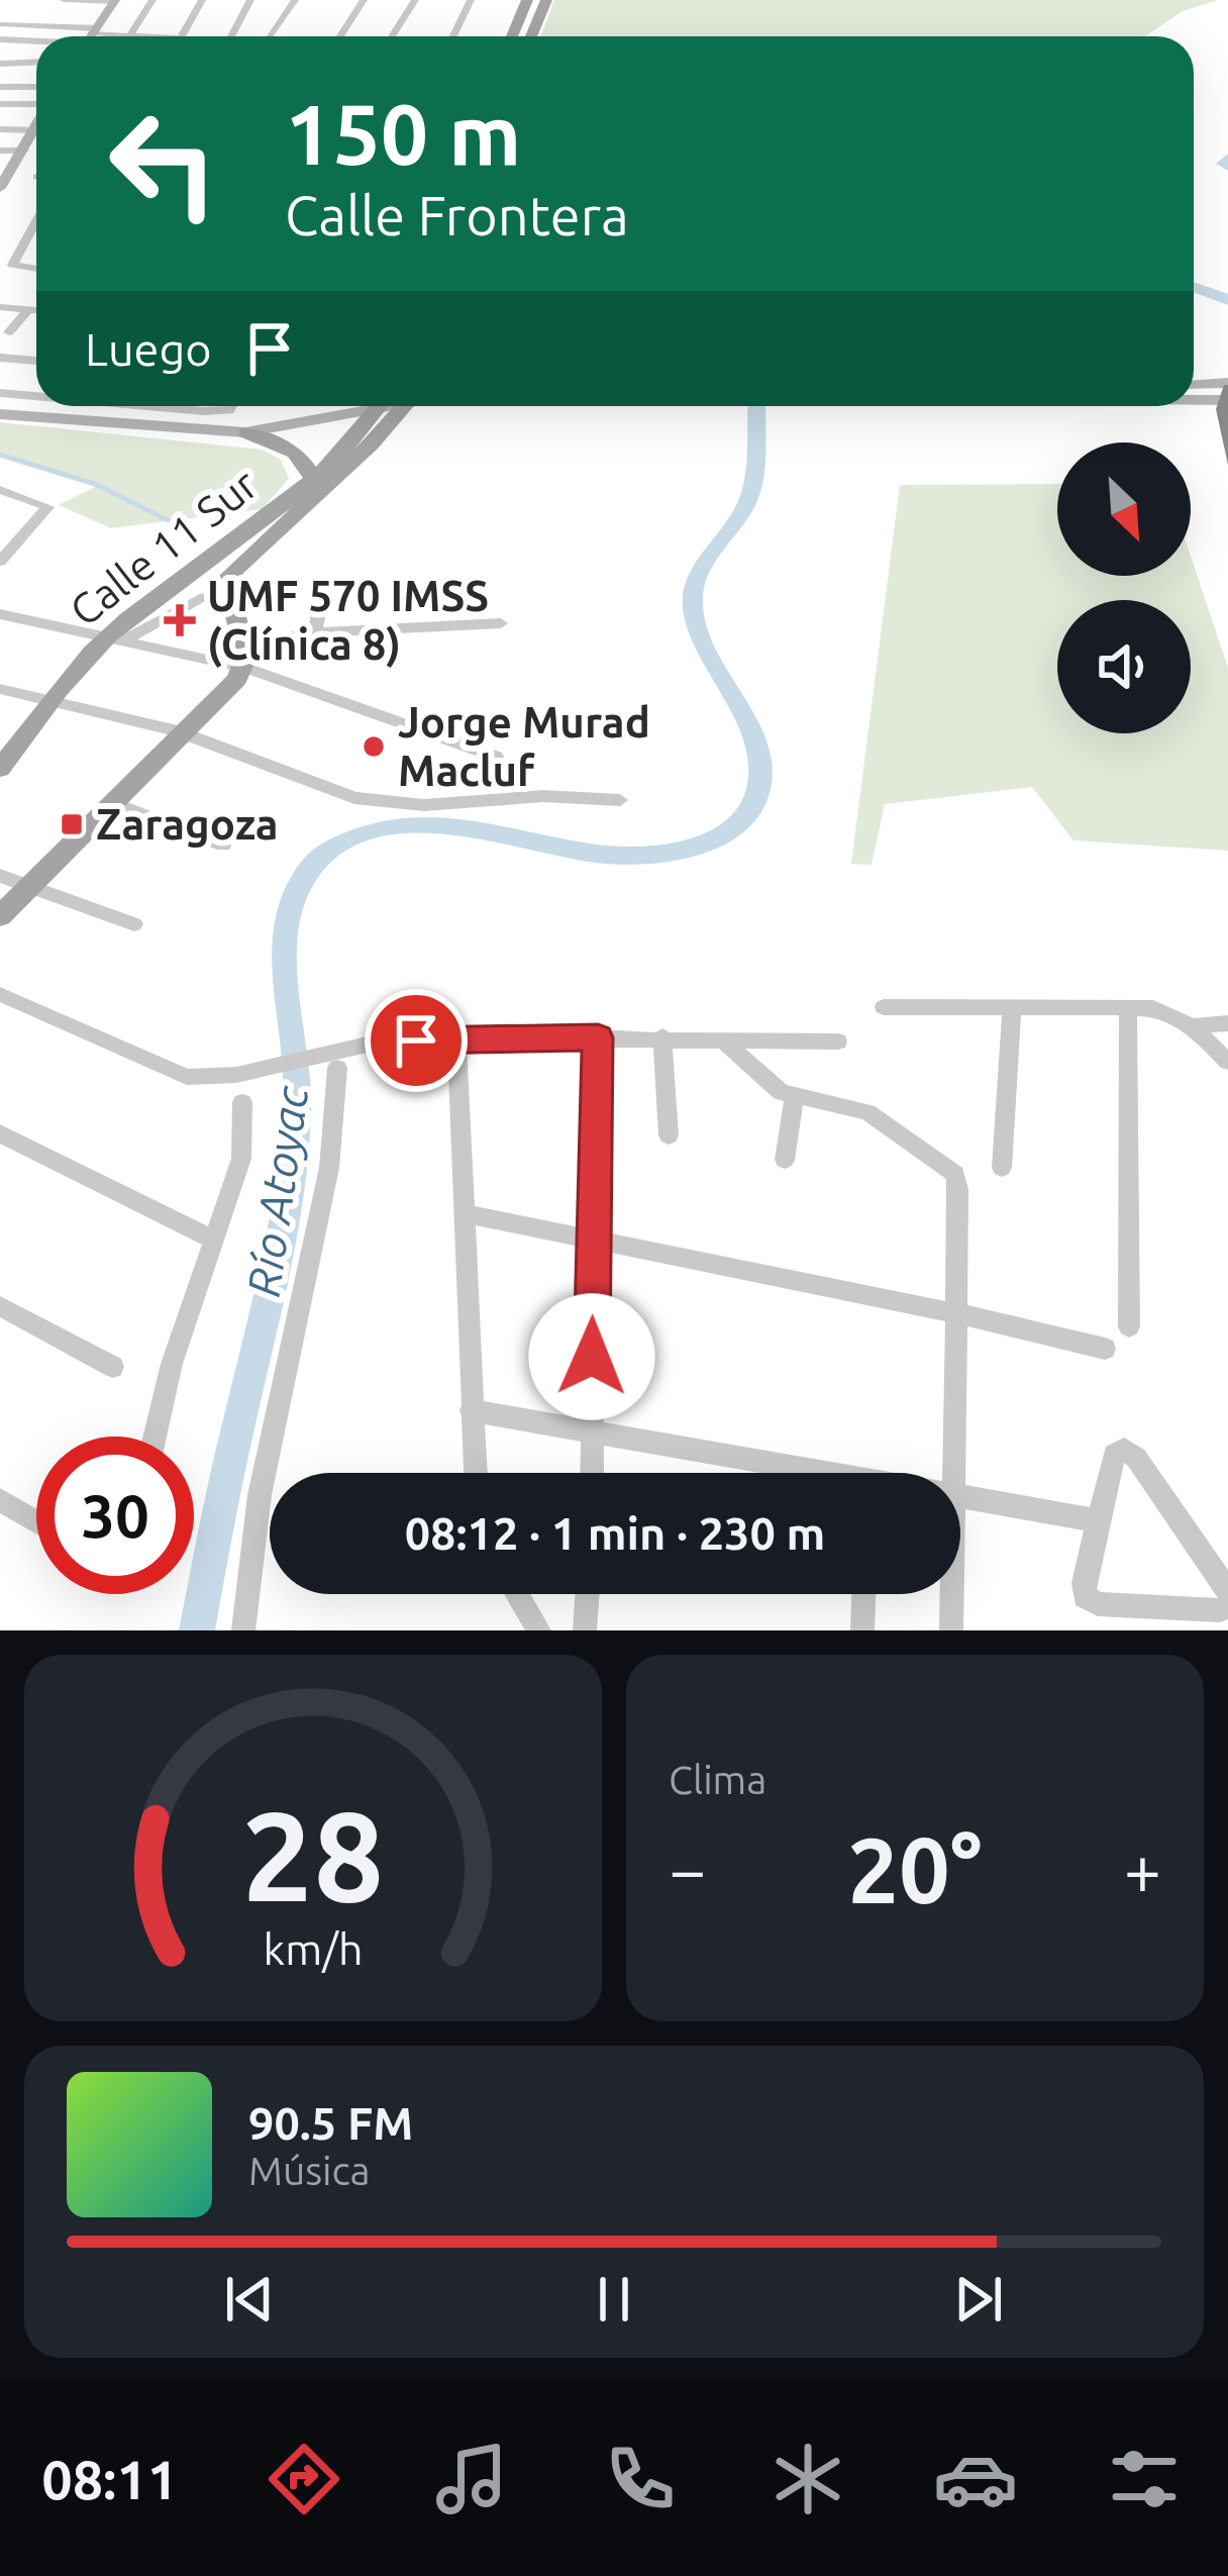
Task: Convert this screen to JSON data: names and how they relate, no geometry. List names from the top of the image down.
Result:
{
  "streets": {
    "main road": ["Calle 11 Sur"]
  },
  "water": ["Río Atoyac"],
  "places": {
    "health": ["UMF 570 IMSS (Clínica 8)"],
    "other": ["Jorge Murad Macluf"],
    "transit": ["Zaragoza"]
  },
  "north": "bottom right",
  "page": {
    "turn": ["150 m", "Calle Frontera"],
    "then": "Luego",
    "limit": "30",
    "trip": "08:12 · 1 min · 230 m",
    "tile": "Clima",
    "heat": ["−", "20°", "+"],
    "song": ["90.5 FM", "Música"],
    "tabs": "08:11",
    "gauge": ["28", "km/h"]
  }
}
